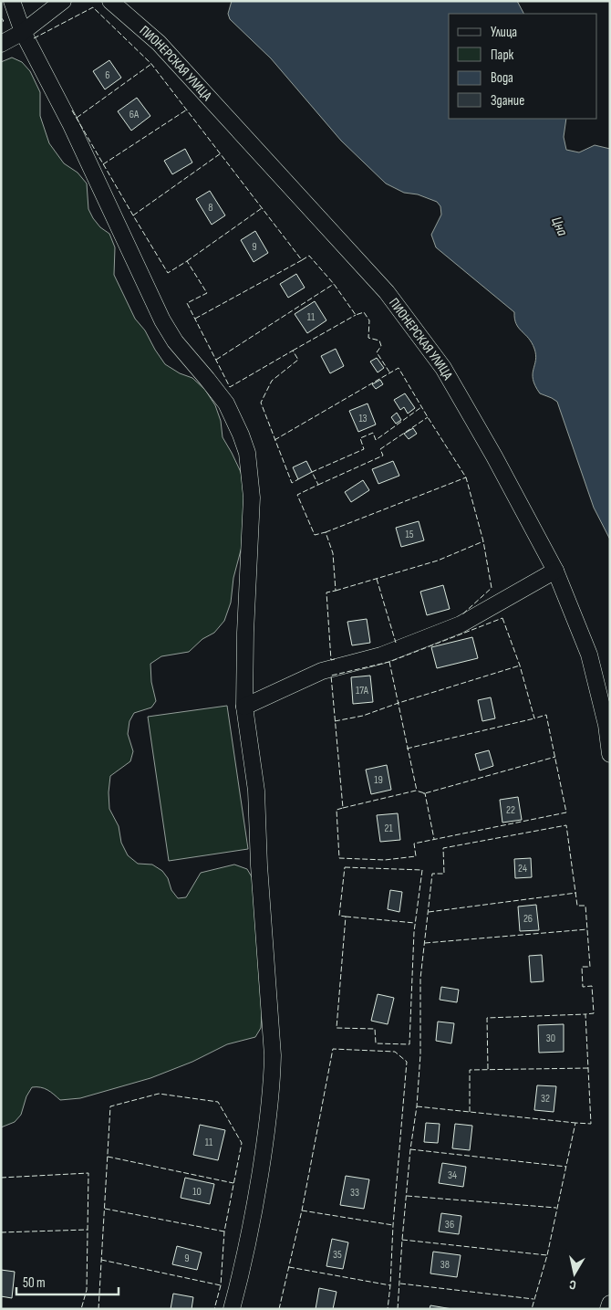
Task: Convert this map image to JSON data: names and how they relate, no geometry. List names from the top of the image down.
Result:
{
  "streets": {
    "street": ["ПИОНЕРСКАЯ УЛИЦА"]
  },
  "water": ["Цна"],
  "house_numbers": [
    "6",
    "6А",
    "8",
    "9",
    "11",
    "13",
    "15",
    "17А",
    "19",
    "22",
    "21",
    "24",
    "26",
    "30",
    "32",
    "11",
    "34",
    "10",
    "33",
    "36",
    "35",
    "9",
    "38"
  ],
  "legend": [
    "Улица",
    "Парк",
    "Вода",
    "Здание"
  ],
  "scale_bar": "50 m",
  "north": "bottom"
}
